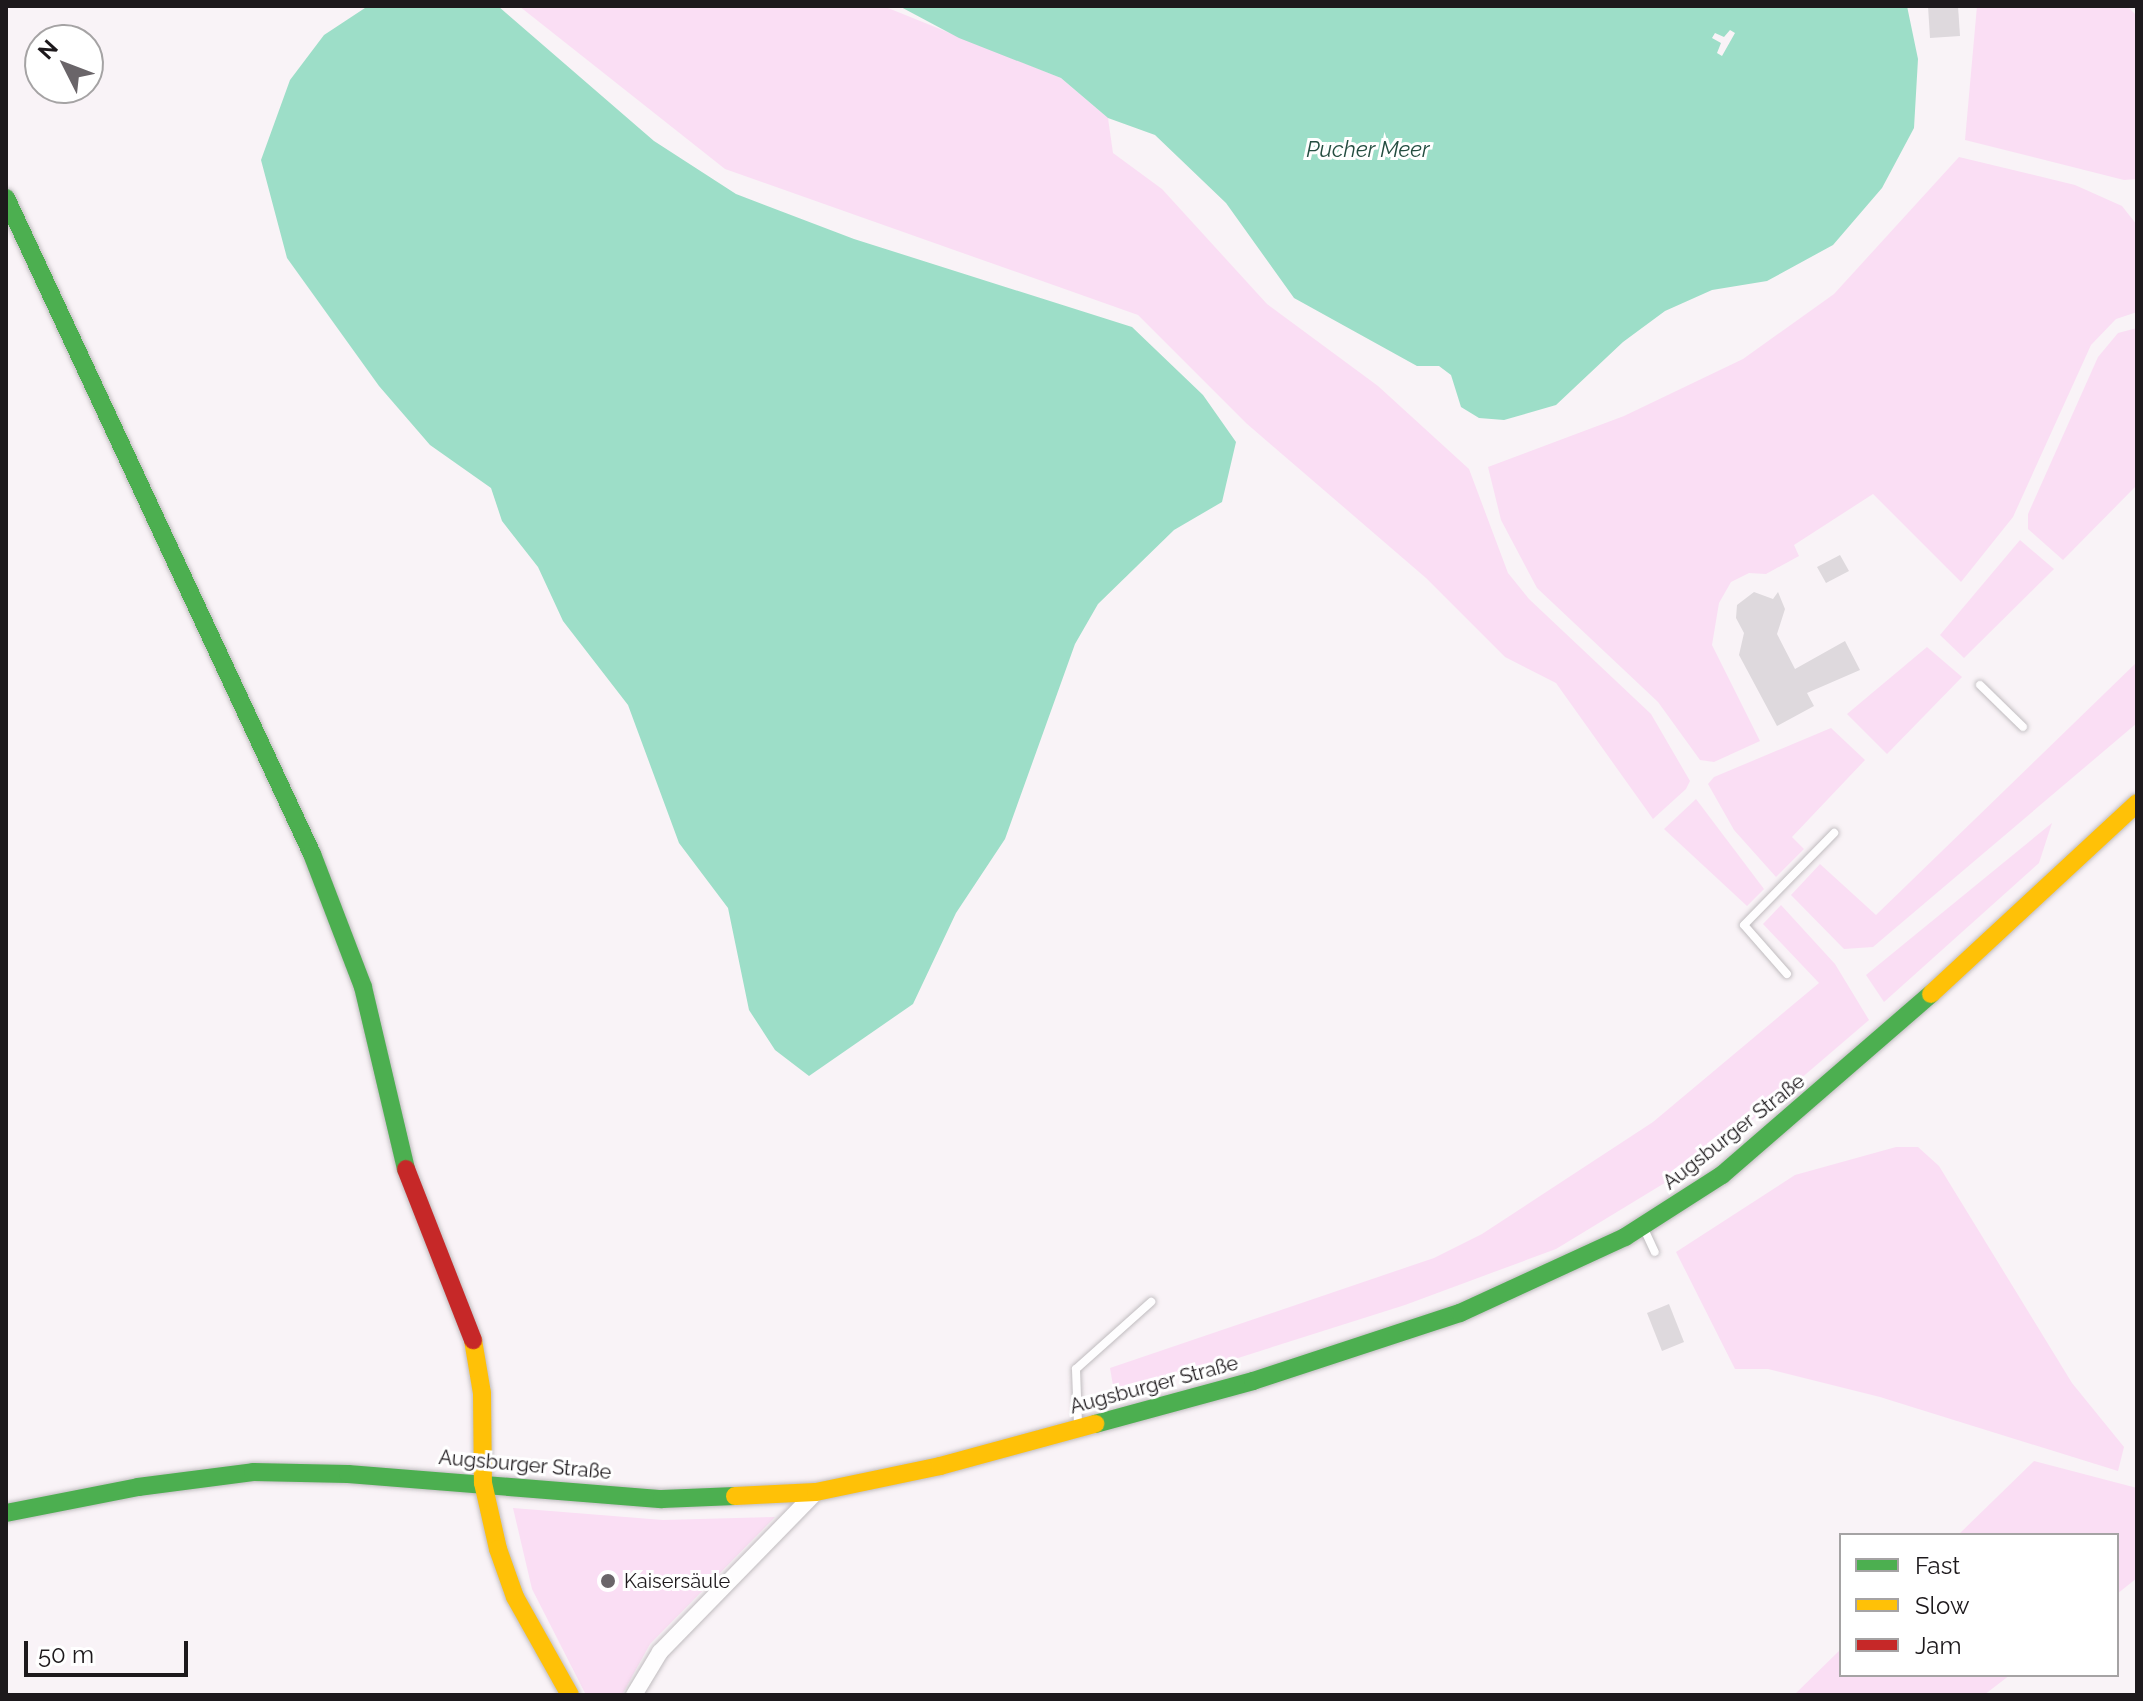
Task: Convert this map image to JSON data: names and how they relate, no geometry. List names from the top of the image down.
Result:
{
  "streets": {
    "main road": ["Augsburger Straße"]
  },
  "water": ["Pucher Meer"],
  "places": ["Kaisersäule"],
  "legend": ["Fast", "Slow", "Jam"],
  "scale_bar": "50 m",
  "north": "top left"
}
